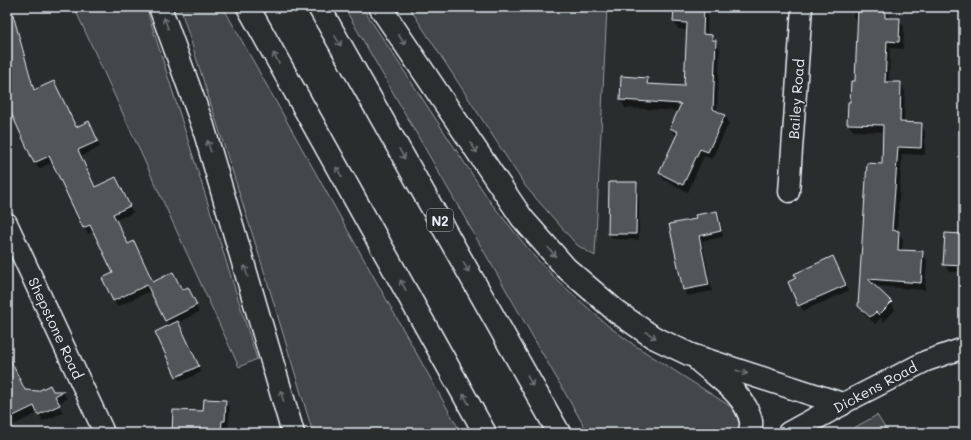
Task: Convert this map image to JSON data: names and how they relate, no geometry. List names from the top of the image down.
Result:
{
  "streets": {
    "main road": ["N2", "Dickens Road"],
    "street": ["Bailey Road", "Shepstone Road"]
  }
}
